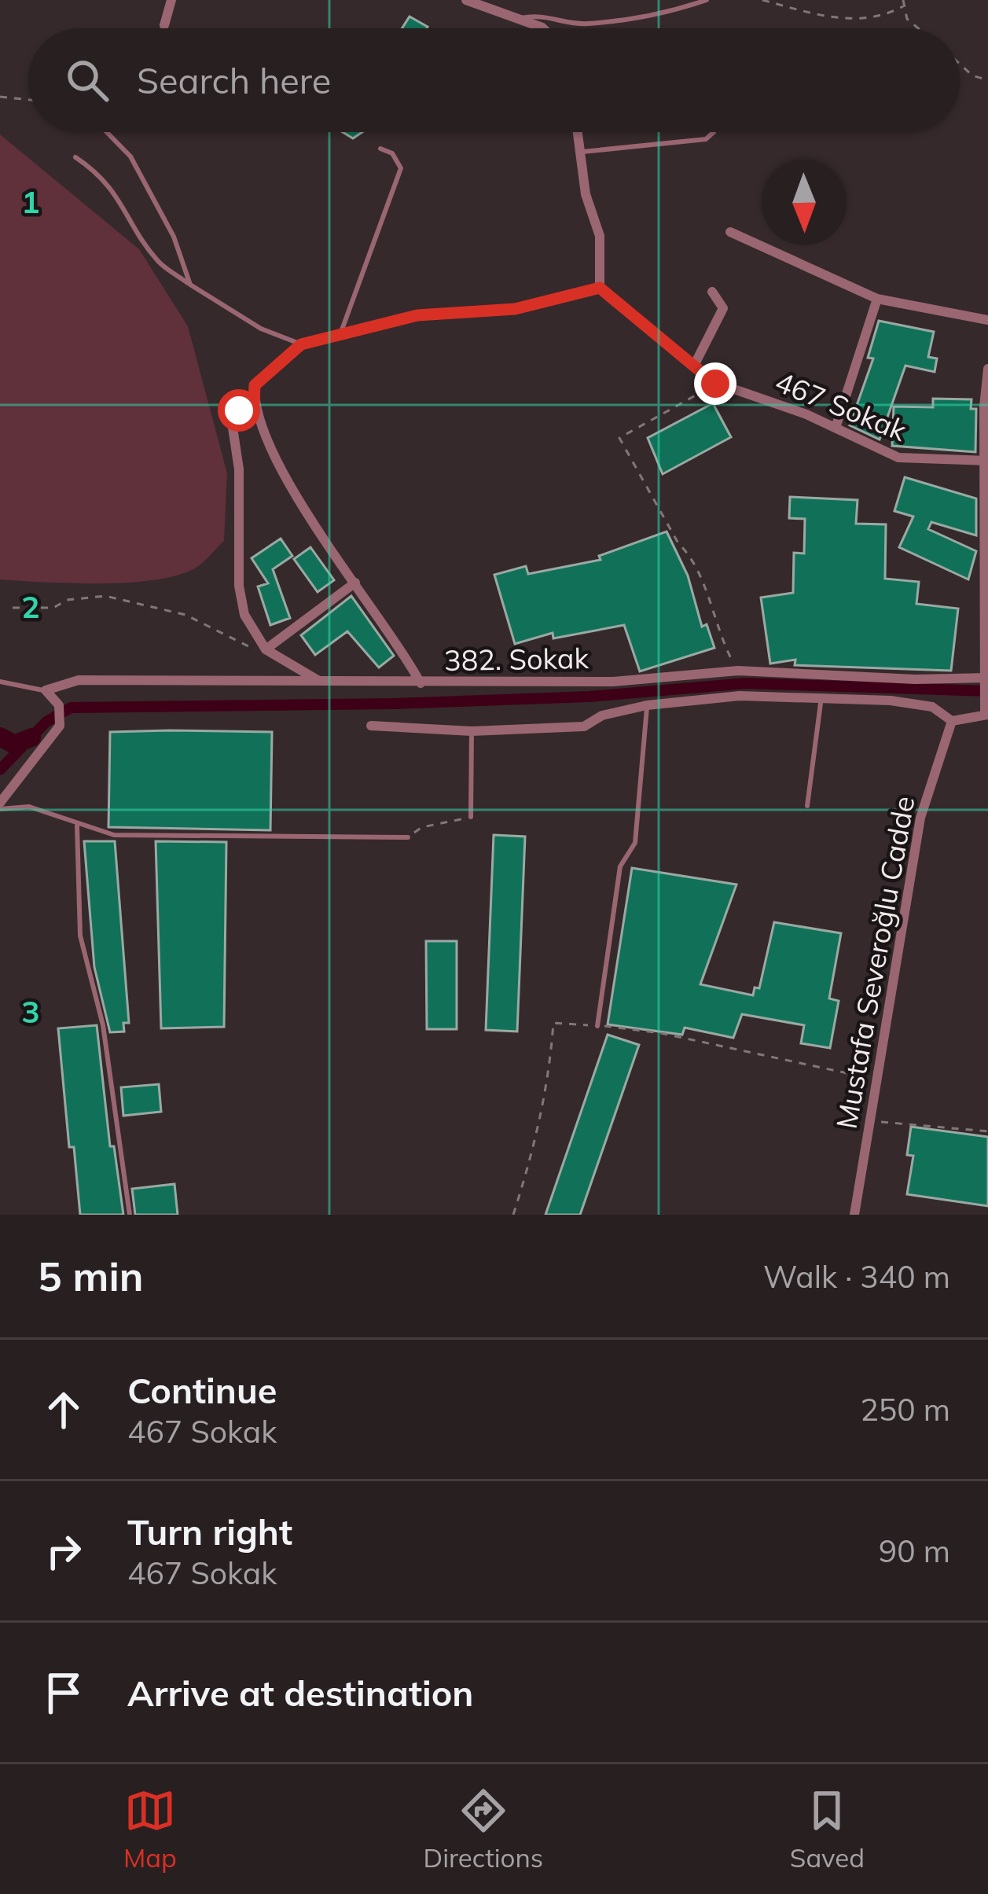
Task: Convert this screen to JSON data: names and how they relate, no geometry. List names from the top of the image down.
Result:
{
  "streets": {
    "street": ["467 Sokak", "382. Sokak", "Mustafa Severoğlu Cadde"]
  },
  "north": "bottom",
  "page": {
    "search": "Search here",
    "heading": ["5 min", "Walk · 340 m"],
    "list": [
      ["Continue", "467 Sokak", "250 m"],
      ["Turn right", "467 Sokak", "90 m"],
      "Arrive at destination"
    ],
    "nav": ["Map", "Directions", "Saved"]
  },
  "grid": {
    "rows": ["1", "2", "3"]
  }
}
